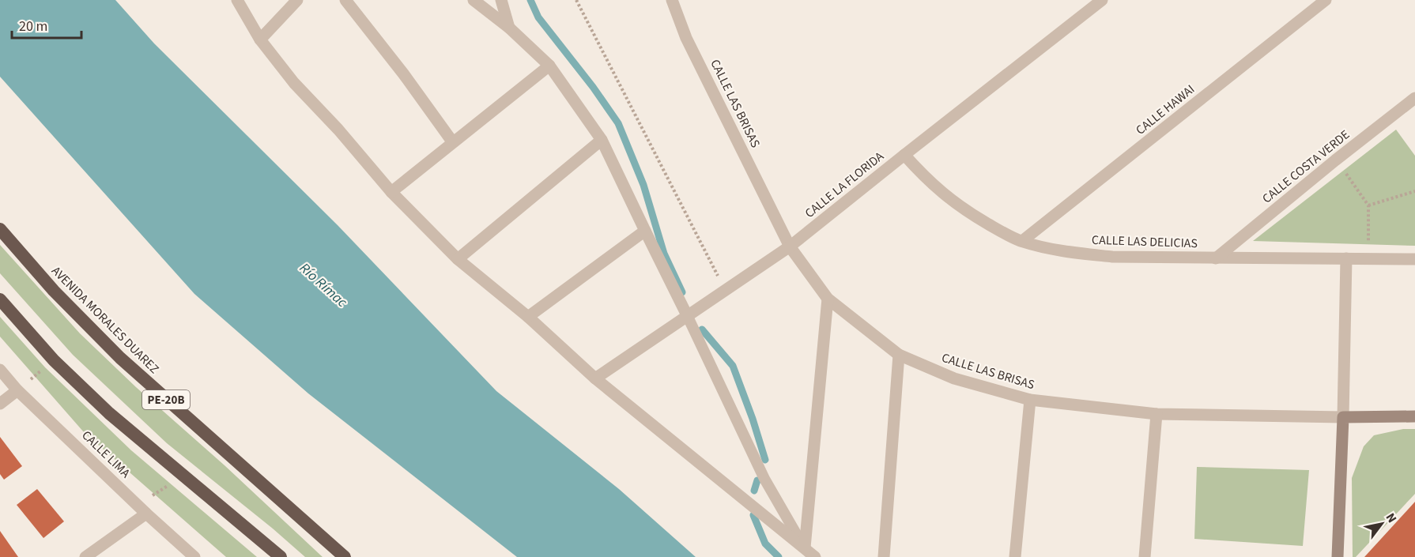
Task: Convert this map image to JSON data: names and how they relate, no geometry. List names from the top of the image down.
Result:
{
  "streets": {
    "highway": ["AVENIDA MORALES DUAREZ", "PE-20B"],
    "main road": ["CALLE LAS BRISAS"],
    "street": [
      "CALLE HAWAI",
      "CALLE COSTA VERDE",
      "CALLE LA FLORIDA",
      "CALLE LAS DELICIAS",
      "CALLE LIMA"
    ]
  },
  "crossings": [
    ["CALLE LAS BRISAS", "CALLE LA FLORIDA"],
    ["CALLE HAWAI", "CALLE LAS DELICIAS"],
    ["CALLE COSTA VERDE", "CALLE LAS DELICIAS"],
    ["CALLE LA FLORIDA", "CALLE LAS DELICIAS"]
  ],
  "water": ["Río Rímac"],
  "scale_bar": "20 m",
  "north": "top right"
}
